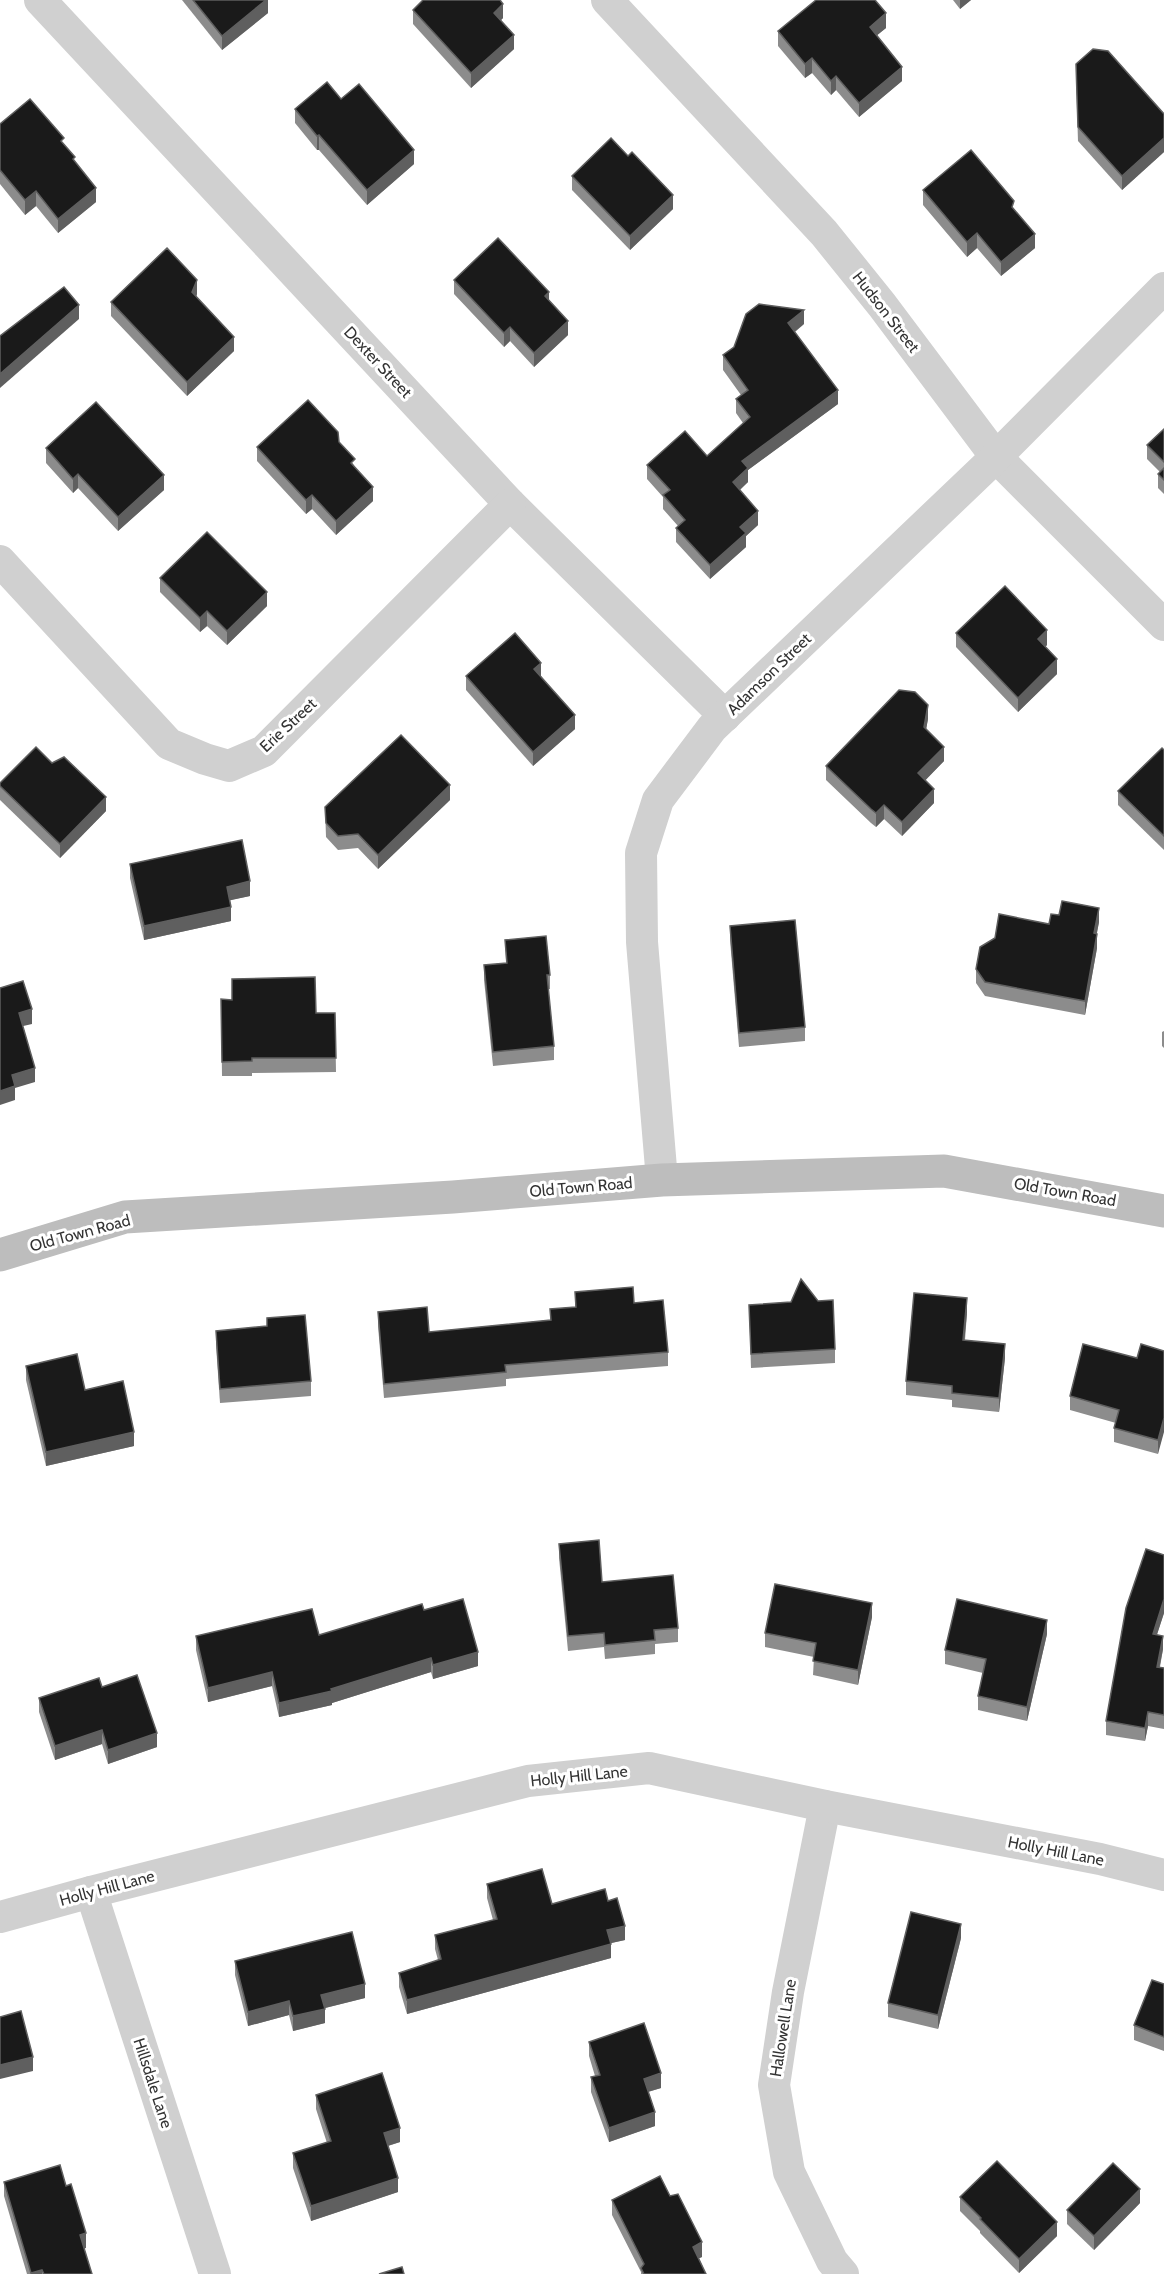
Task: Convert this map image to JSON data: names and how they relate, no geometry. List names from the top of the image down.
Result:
{
  "streets": {
    "main road": ["Old Town Road"],
    "street": [
      "Hudson Street",
      "Dexter Street",
      "Adamson Street",
      "Erie Street",
      "Holly Hill Lane",
      "Hallowell Lane",
      "Hillsdale Lane"
    ]
  },
  "crossings": [
    ["Hudson Street", "Adamson Street"],
    ["Dexter Street", "Adamson Street"],
    ["Dexter Street", "Erie Street"],
    ["Adamson Street", "Old Town Road"],
    ["Holly Hill Lane", "Hallowell Lane"],
    ["Holly Hill Lane", "Hillsdale Lane"]
  ]
}
